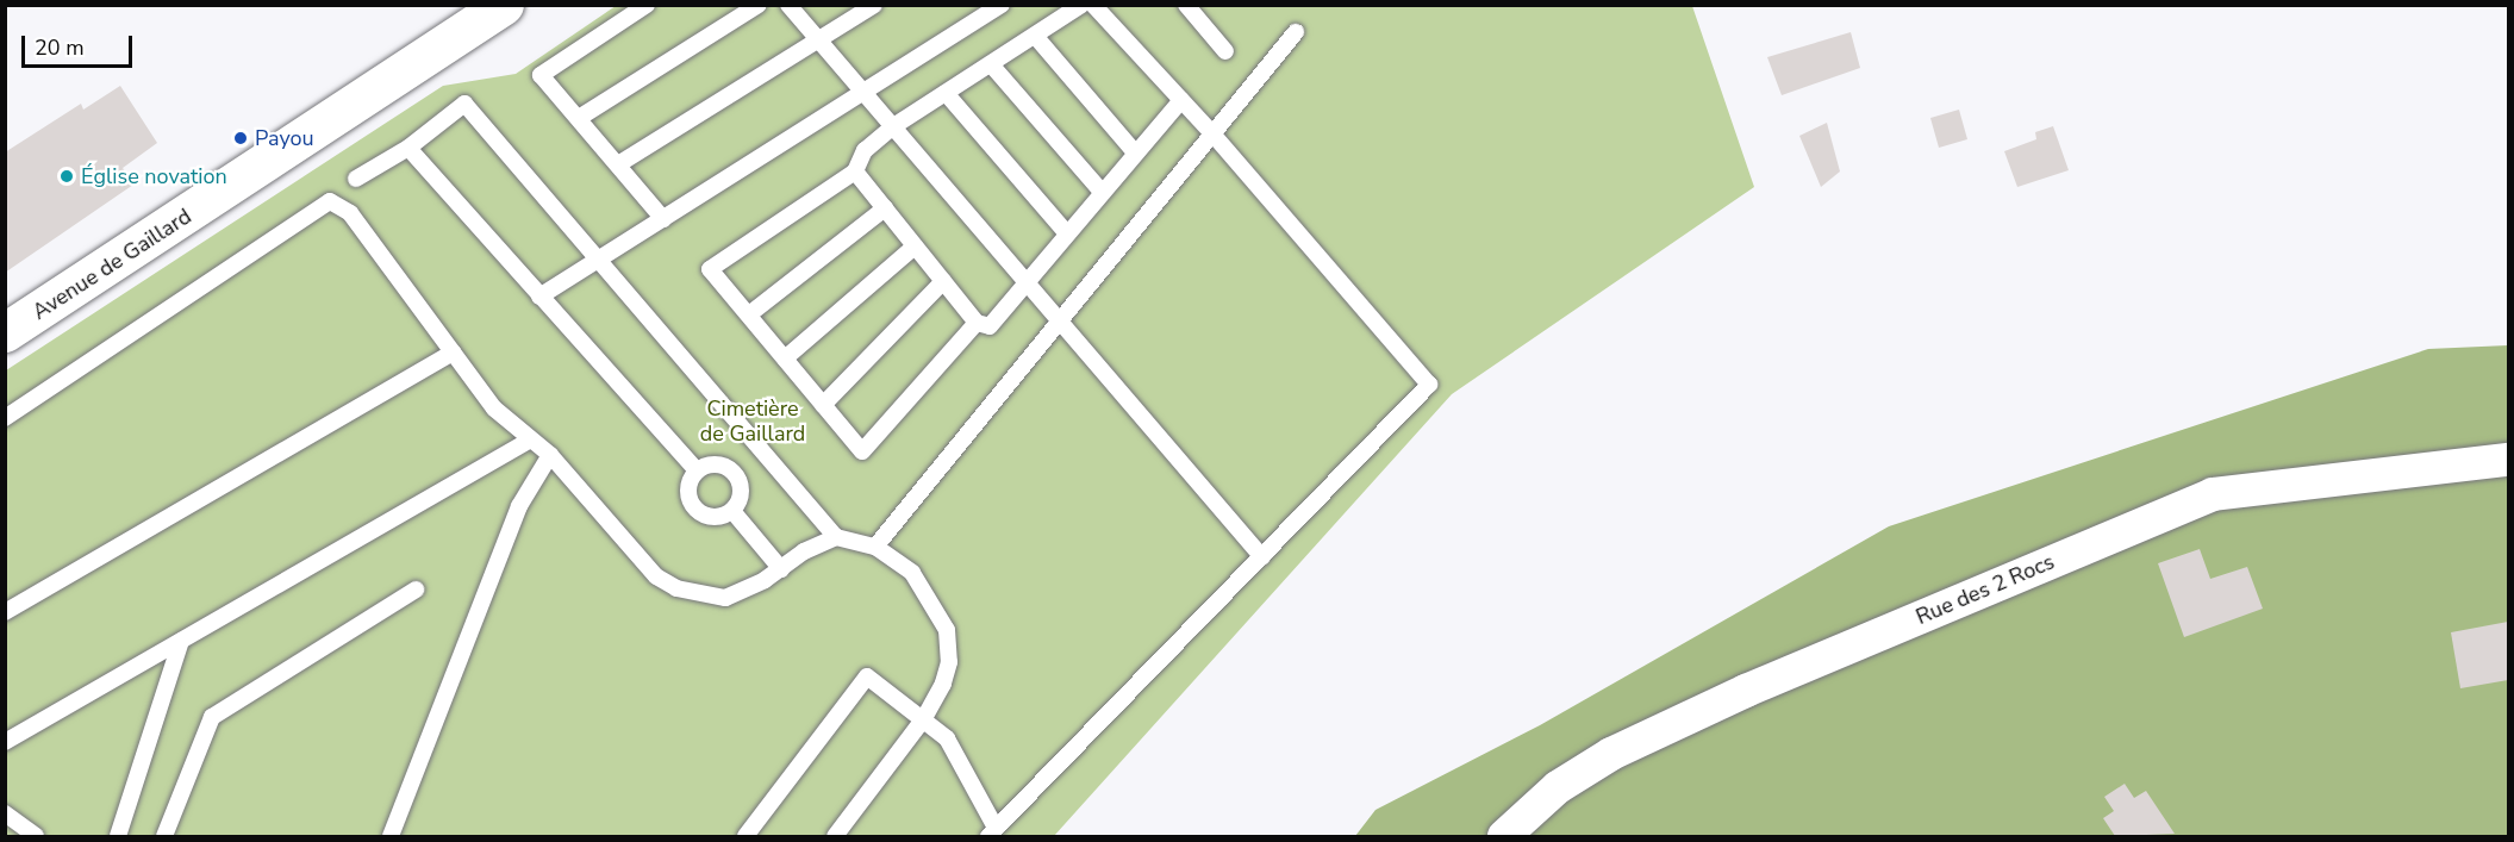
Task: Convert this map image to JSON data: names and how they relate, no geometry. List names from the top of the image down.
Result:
{
  "streets": {
    "street": ["Avenue de Gaillard", "Rue des 2 Rocs"]
  },
  "parks": ["Cimetière de Gaillard"],
  "places": ["Payou", "Église novation"],
  "scale_bar": "20 m"
}
